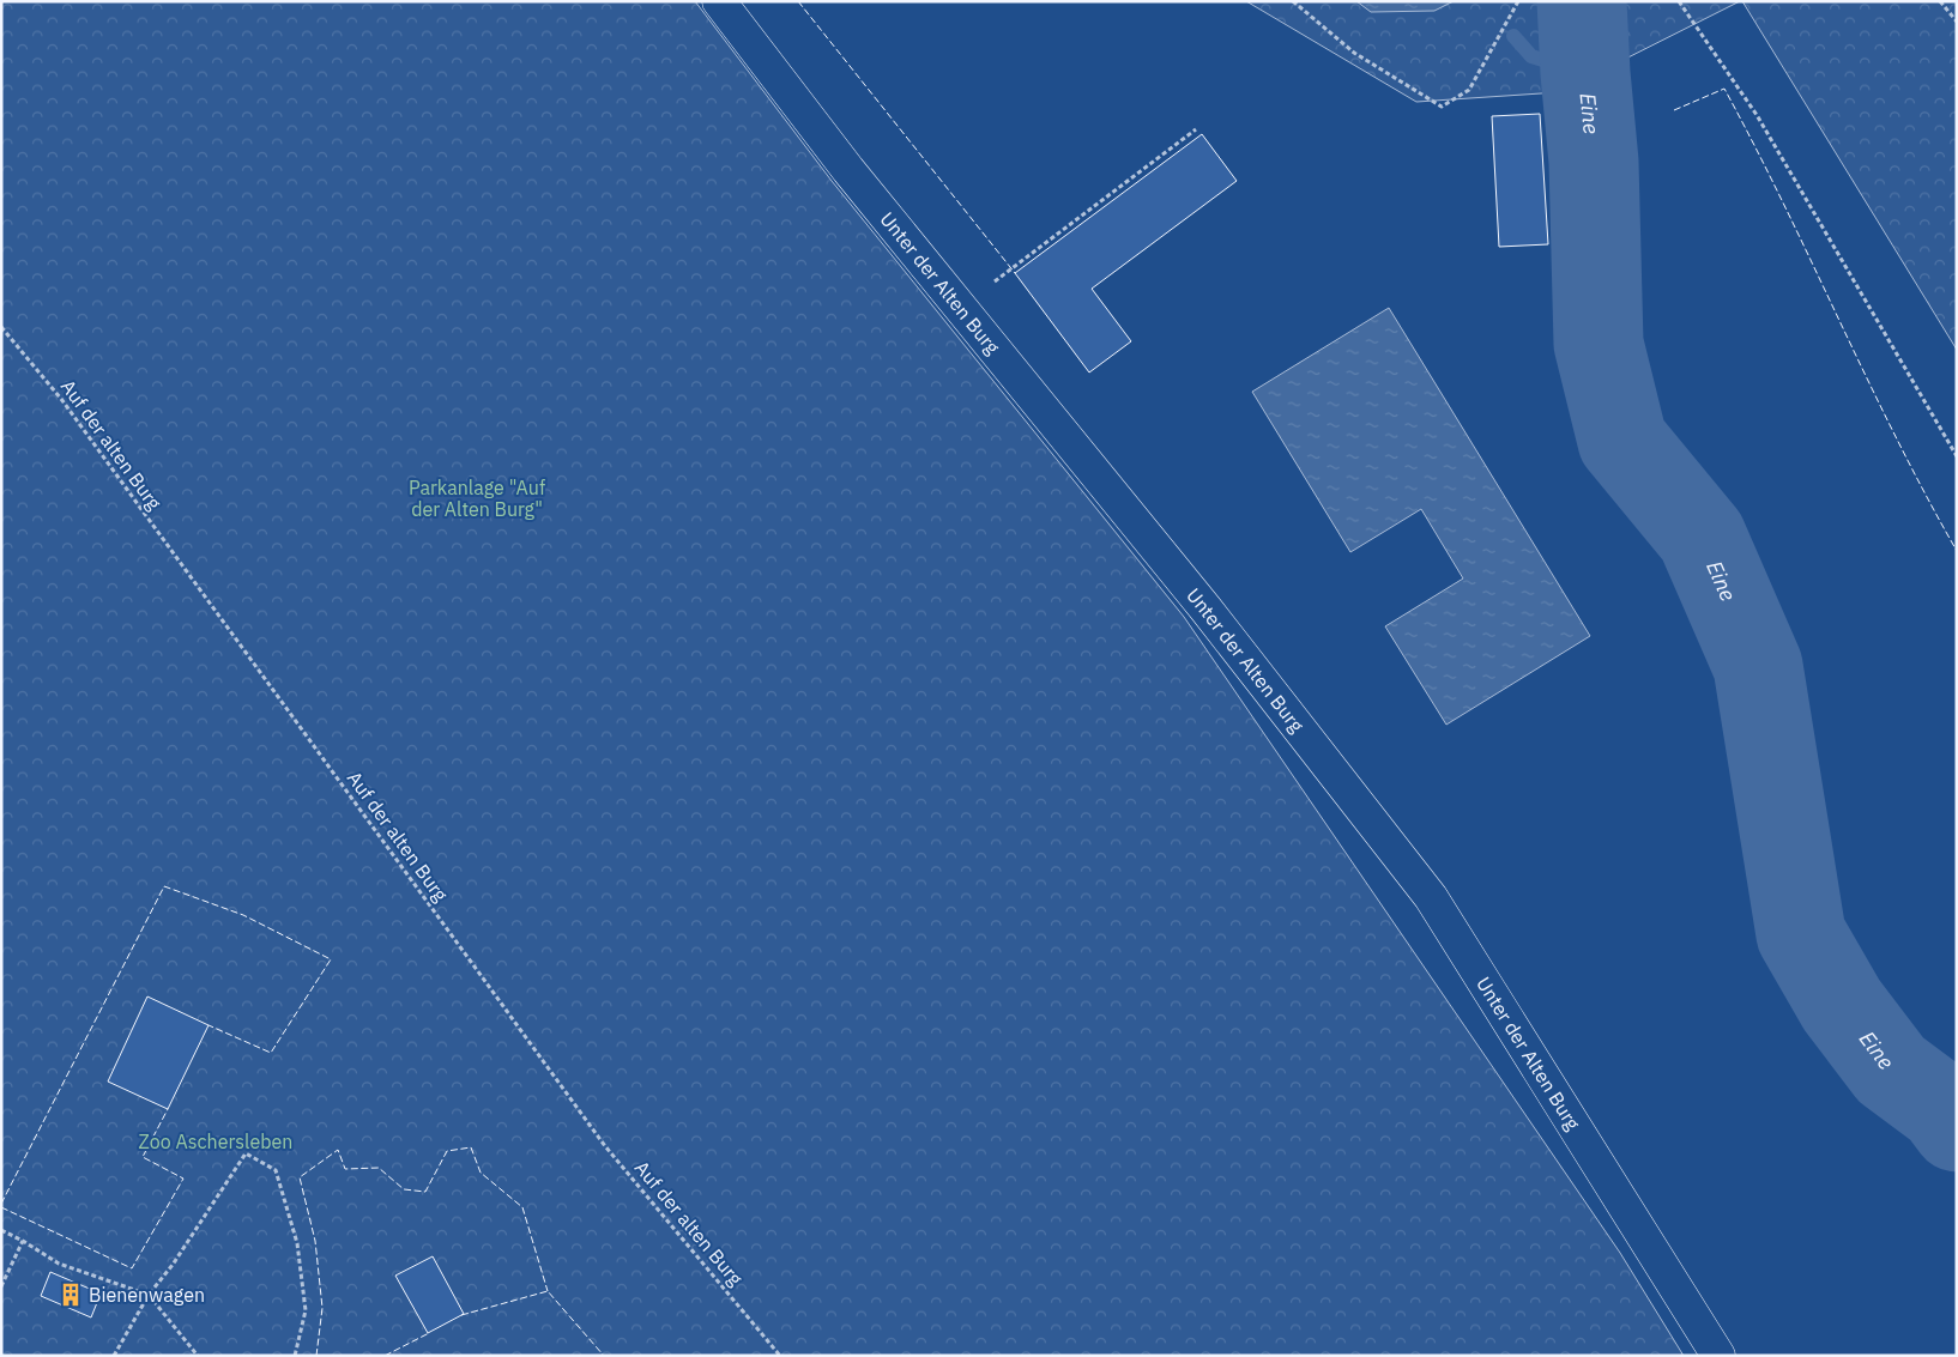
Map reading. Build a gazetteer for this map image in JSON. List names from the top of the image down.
{
  "streets": {
    "street": ["Unter der Alten Burg"],
    "path": ["Auf der alten Burg"]
  },
  "water": ["Eine"],
  "parks": ["Parkanlage \"Auf der Alten Burg\"", "Zoo Aschersleben"],
  "places": {
    "building": ["Bienenwagen"]
  }
}
